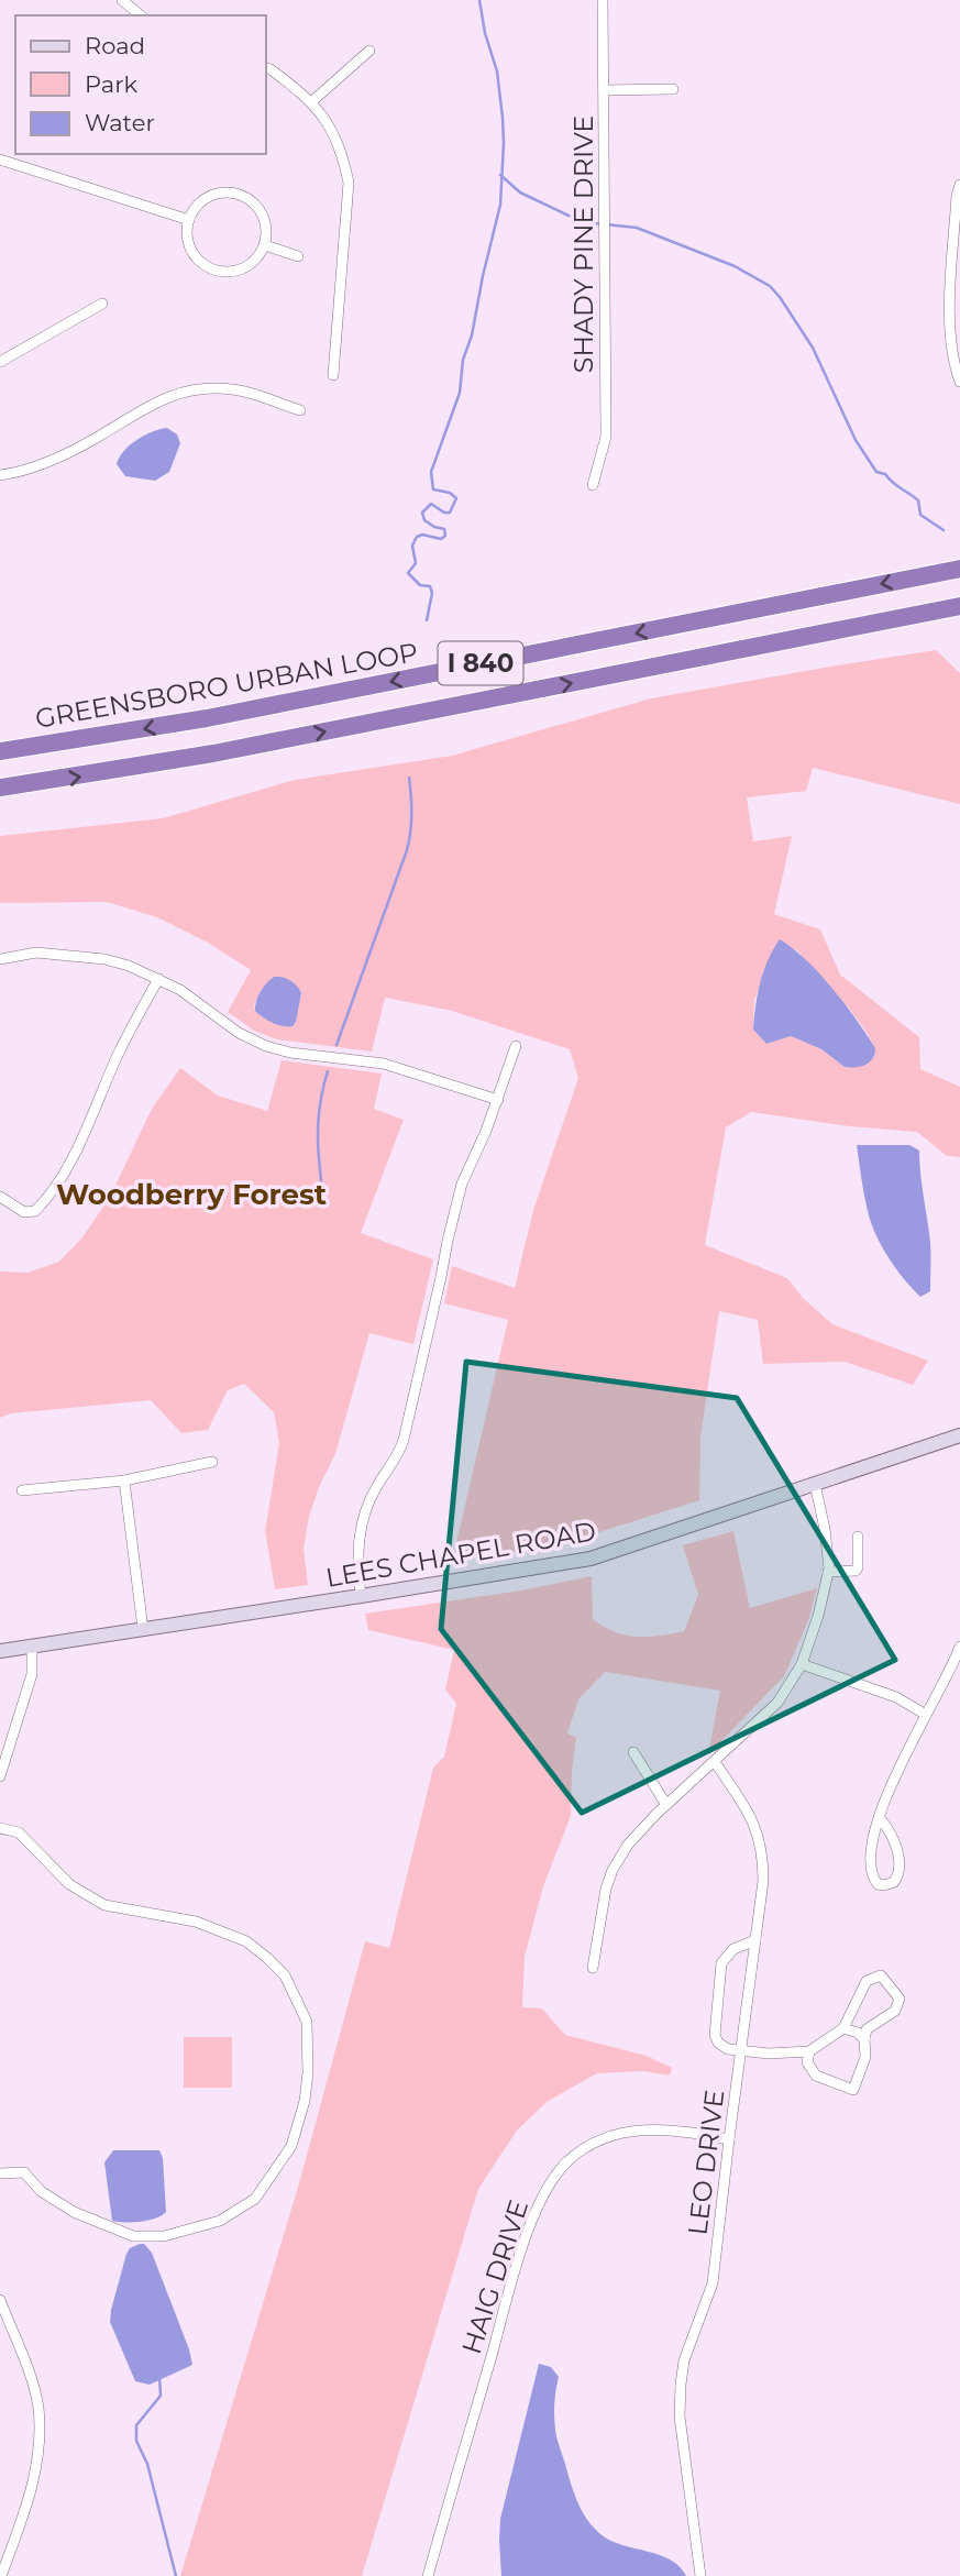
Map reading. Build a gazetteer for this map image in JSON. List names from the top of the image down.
{
  "streets": {
    "highway": ["I 840", "GREENSBORO URBAN LOOP"],
    "main road": ["LEES CHAPEL ROAD"],
    "street": ["SHADY PINE DRIVE", "LEO DRIVE", "HAIG DRIVE"]
  },
  "crossings": [
    ["LEO DRIVE", "HAIG DRIVE"]
  ],
  "districts": ["Woodberry Forest"],
  "legend": ["Road", "Park", "Water"]
}
